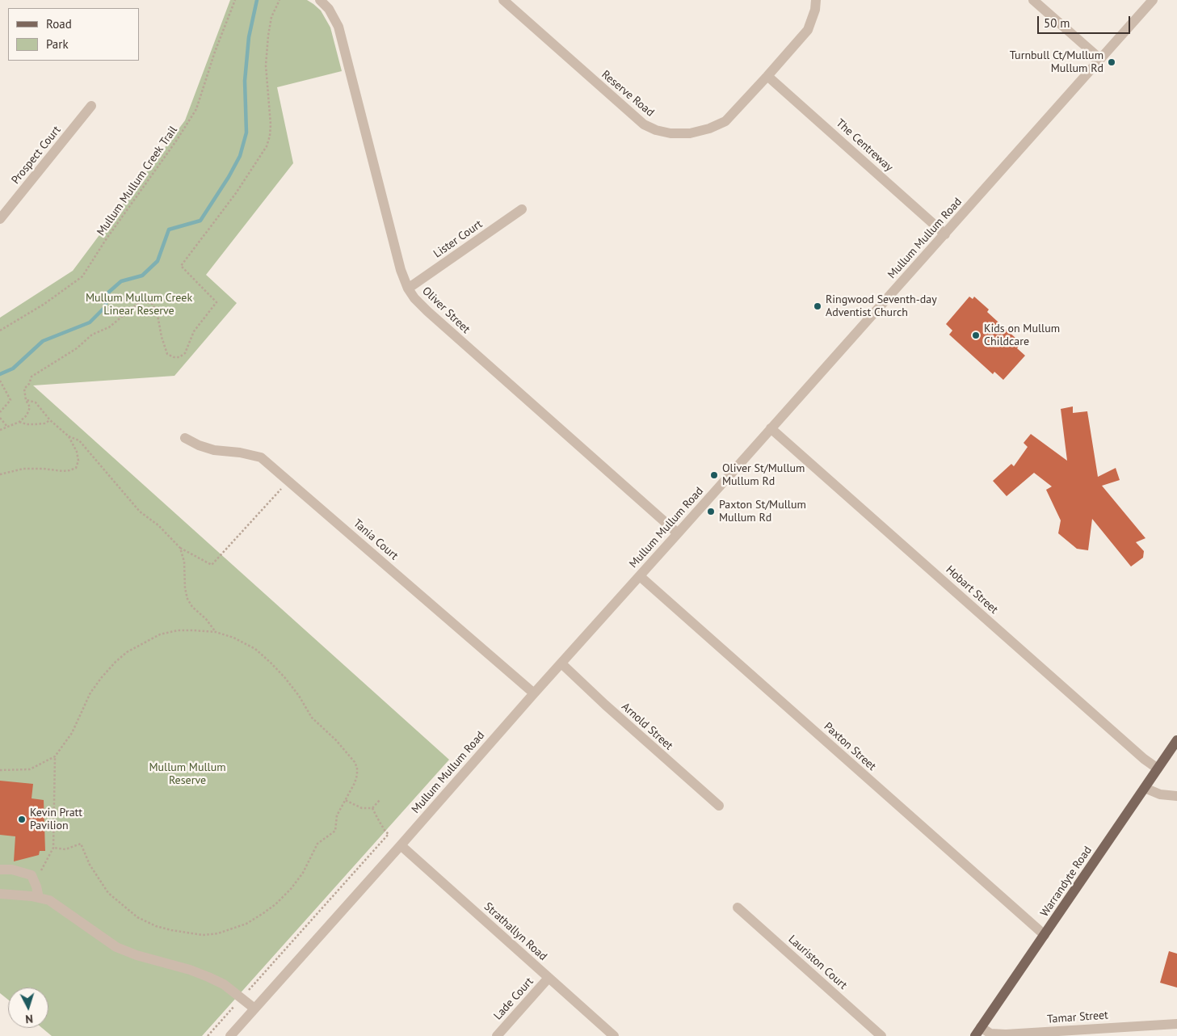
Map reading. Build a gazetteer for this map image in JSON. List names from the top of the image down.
{
  "streets": {
    "main road": ["Warrandyte Road"],
    "street": [
      "Reserve Road",
      "The Centreway",
      "Prospect Court",
      "Mullum Mullum Road",
      "Lister Court",
      "Oliver Street",
      "Tania Court",
      "Hobart Street",
      "Arnold Street",
      "Paxton Street",
      "Strathallyn Road",
      "Lauriston Court",
      "Lade Court",
      "Tamar Street"
    ],
    "path": ["Mullum Mullum Creek Trail"]
  },
  "crossings": [
    ["Reserve Road", "The Centreway"],
    ["The Centreway", "Mullum Mullum Road"],
    ["Mullum Mullum Road", "Oliver Street"],
    ["Mullum Mullum Road", "Tania Court"],
    ["Mullum Mullum Road", "Hobart Street"],
    ["Mullum Mullum Road", "Arnold Street"],
    ["Mullum Mullum Road", "Paxton Street"],
    ["Mullum Mullum Road", "Strathallyn Road"],
    ["Lister Court", "Oliver Street"],
    ["Hobart Street", "Warrandyte Road"],
    ["Paxton Street", "Warrandyte Road"],
    ["Warrandyte Road", "Tamar Street"],
    ["Strathallyn Road", "Lade Court"]
  ],
  "parks": ["Mullum Mullum Creek Linear Reserve", "Mullum Mullum Reserve"],
  "places": [
    "Turnbull Ct/Mullum Mullum Rd",
    "Ringwood Seventh-day Adventist Church",
    "Kids on Mullum Childcare",
    "Oliver St/Mullum Mullum Rd",
    "Paxton St/Mullum Mullum Rd",
    "Kevin Pratt Pavilion"
  ],
  "legend": ["Road", "Park"],
  "scale_bar": "50 m",
  "north": "bottom"
}
